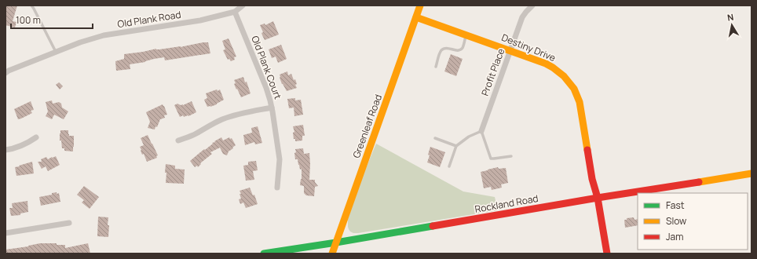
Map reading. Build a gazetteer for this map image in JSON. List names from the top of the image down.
{
  "streets": {
    "street": [
      "Old Plank Road",
      "Destiny Drive",
      "Old Plank Court",
      "Profit Place",
      "Greenleaf Road",
      "Rockland Road"
    ]
  },
  "crossings": [
    ["Old Plank Road", "Old Plank Court"],
    ["Destiny Drive", "Profit Place"],
    ["Destiny Drive", "Greenleaf Road"],
    ["Destiny Drive", "Rockland Road"],
    ["Greenleaf Road", "Rockland Road"]
  ],
  "legend": ["Fast", "Slow", "Jam"],
  "scale_bar": "100 m",
  "north": "top"
}
